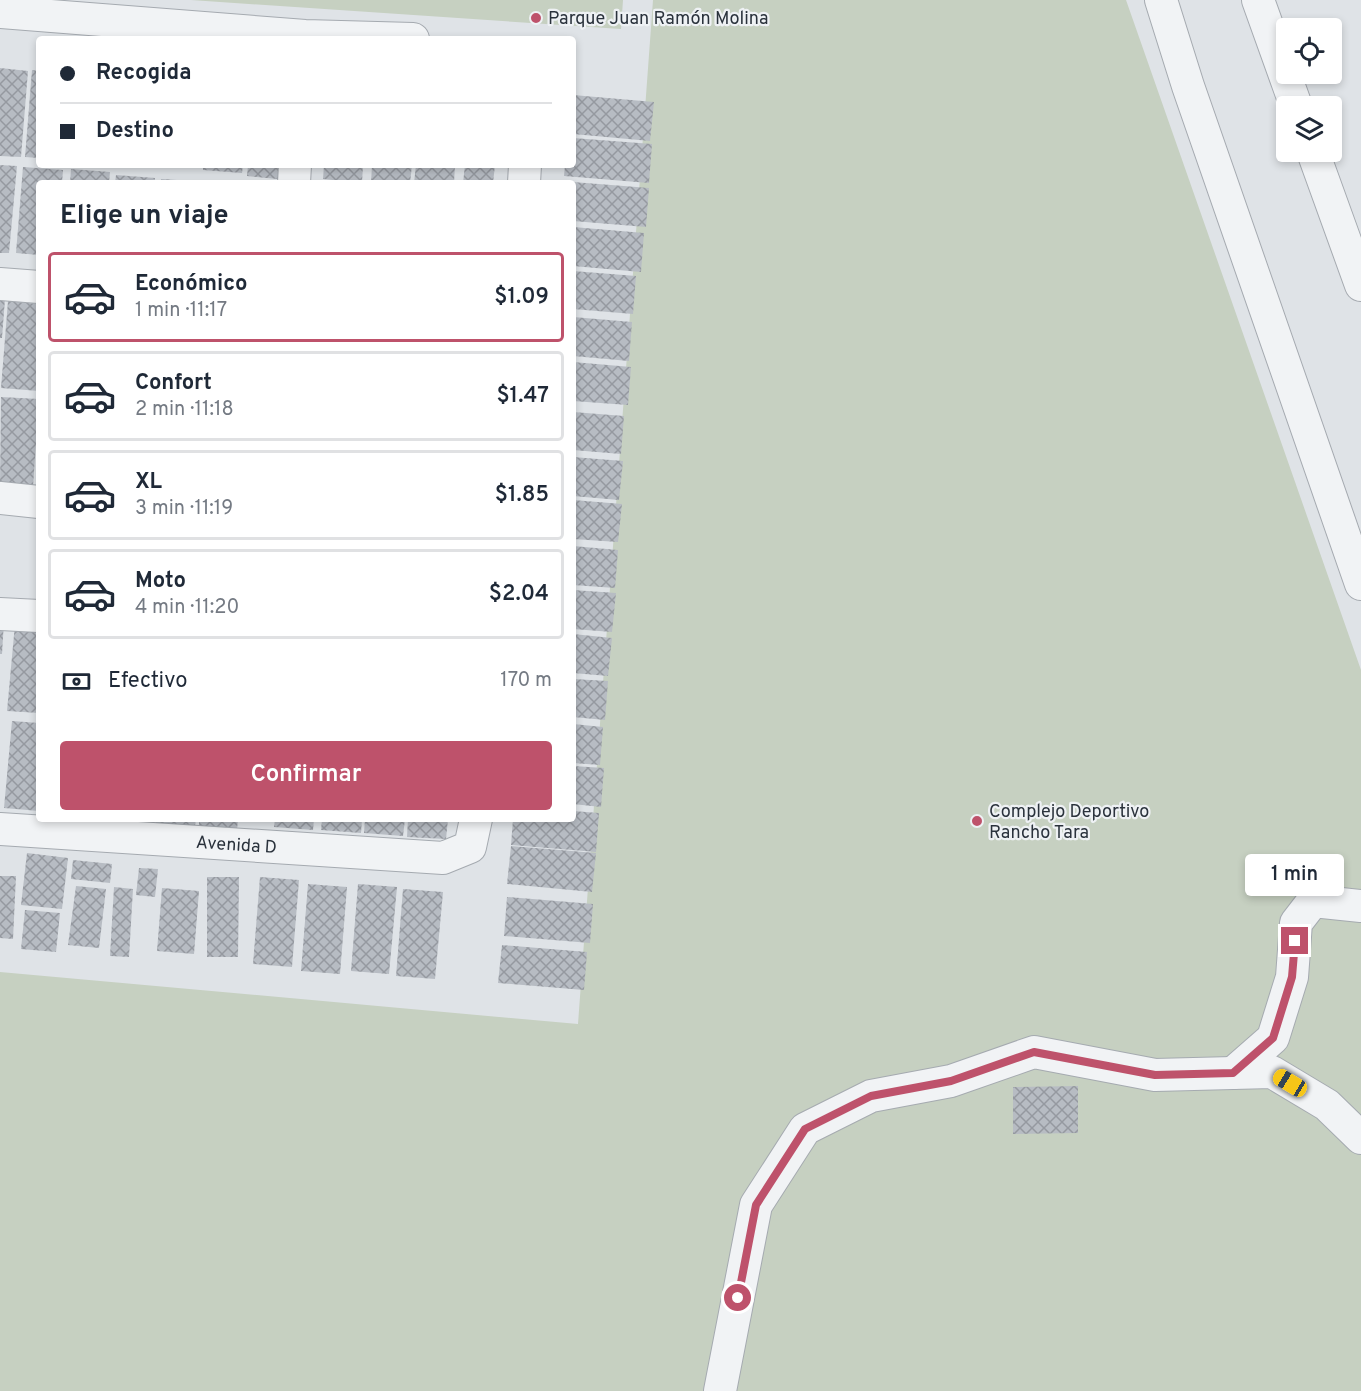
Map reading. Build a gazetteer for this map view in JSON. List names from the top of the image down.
{
  "streets": {
    "street": ["Avenida D"]
  },
  "places": ["Parque Juan Ramón Molina", "Complejo Deportivo Rancho Tara"],
  "page": {
    "banner": ["Recogida", "Destino"],
    "heading": "Elige un viaje",
    "list": [
      {
        "name": "Económico",
        "note": "1 min · 11:17",
        "value": "$1.09"
      },
      {
        "name": "Confort",
        "note": "2 min · 11:18",
        "value": "$1.47"
      },
      {
        "name": "XL",
        "note": "3 min · 11:19",
        "value": "$1.85"
      },
      {
        "name": "Moto",
        "note": "4 min · 11:20",
        "value": "$2.04"
      }
    ],
    "pay": ["Efectivo", "170 m"],
    "buttons": "Confirmar",
    "bubble": "1 min"
  }
}
